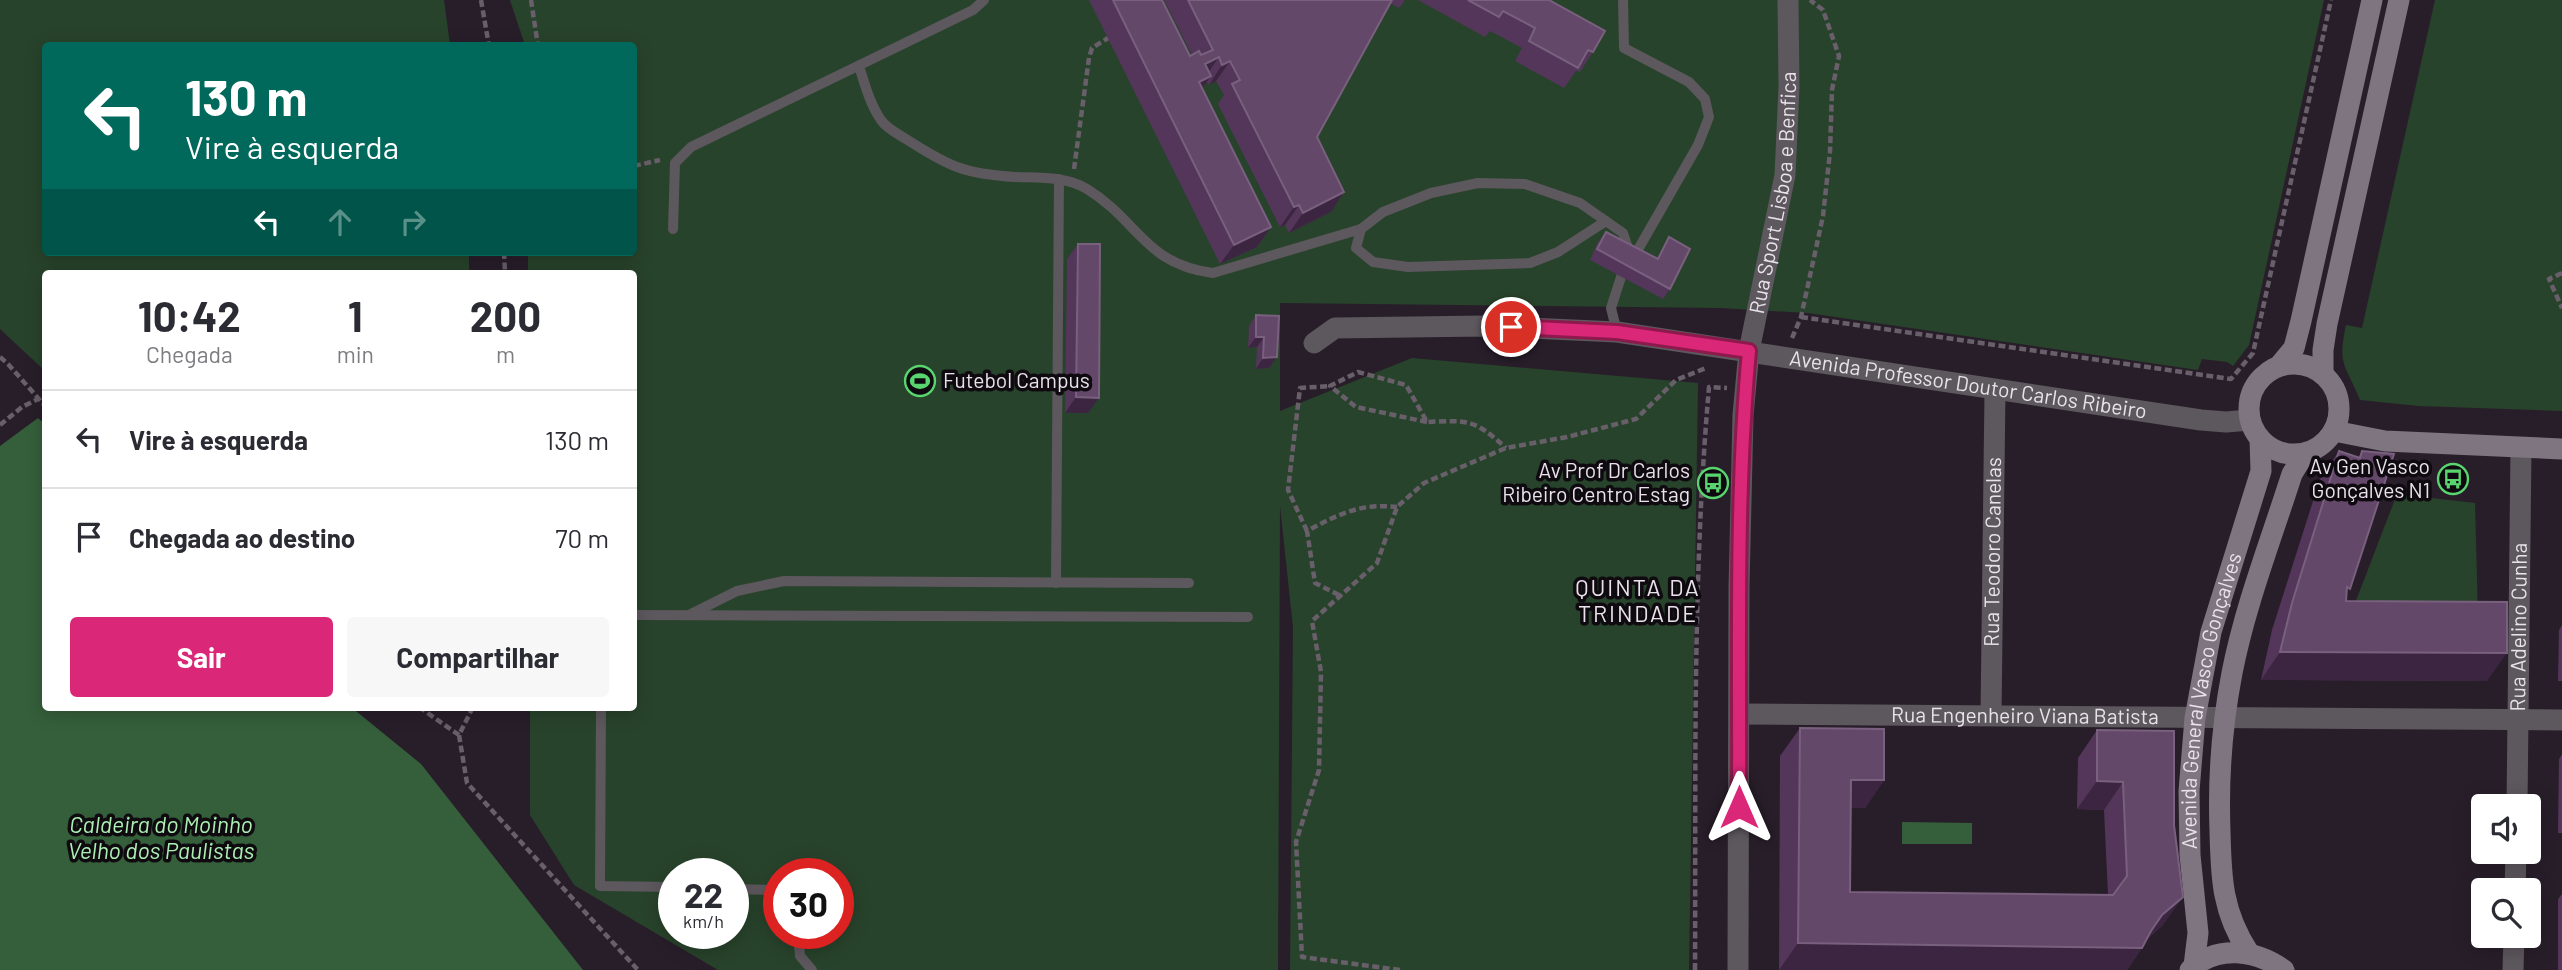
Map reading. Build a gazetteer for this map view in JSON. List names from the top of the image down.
{
  "streets": {
    "main road": ["Avenida General Vasco Gonçalves"],
    "street": [
      "Rua Sport Lisboa e Benfica",
      "Avenida Professor Doutor Carlos Ribeiro",
      "Rua Teodoro Canelas",
      "Rua Adelino Cunha",
      "Rua Engenheiro Viana Batista"
    ]
  },
  "crossings": [
    ["Rua Sport Lisboa e Benfica", "Avenida Professor Doutor Carlos Ribeiro"],
    ["Rua Sport Lisboa e Benfica", "Rua Engenheiro Viana Batista"],
    ["Avenida Professor Doutor Carlos Ribeiro", "Rua Teodoro Canelas"],
    ["Avenida Professor Doutor Carlos Ribeiro", "Avenida General Vasco Gonçalves"],
    ["Rua Teodoro Canelas", "Rua Engenheiro Viana Batista"],
    ["Rua Adelino Cunha", "Rua Engenheiro Viana Batista"],
    ["Avenida General Vasco Gonçalves", "Rua Engenheiro Viana Batista"]
  ],
  "districts": ["QUINTA DA TRINDADE"],
  "water": ["Caldeira do Moinho Velho dos Paulistas"],
  "places": {
    "sports": ["Futebol Campus"],
    "bus stop": ["Av Gen Vasco Gonçalves N1", "Av Prof Dr Carlos Ribeiro Centro Estag"]
  },
  "page": {
    "turn": ["130 m", "Vire à esquerda"],
    "eta": [
      "10:42",
      "Chegada",
      "1",
      "min",
      "200",
      "m"
    ],
    "list": [
      {
        "name": "Vire à esquerda",
        "value": "130 m"
      },
      {
        "name": "Chegada ao destino",
        "value": "70 m"
      }
    ],
    "buttons": ["Sair", "Compartilhar"],
    "speed": "22 km/h",
    "limit": "30"
  }
}
